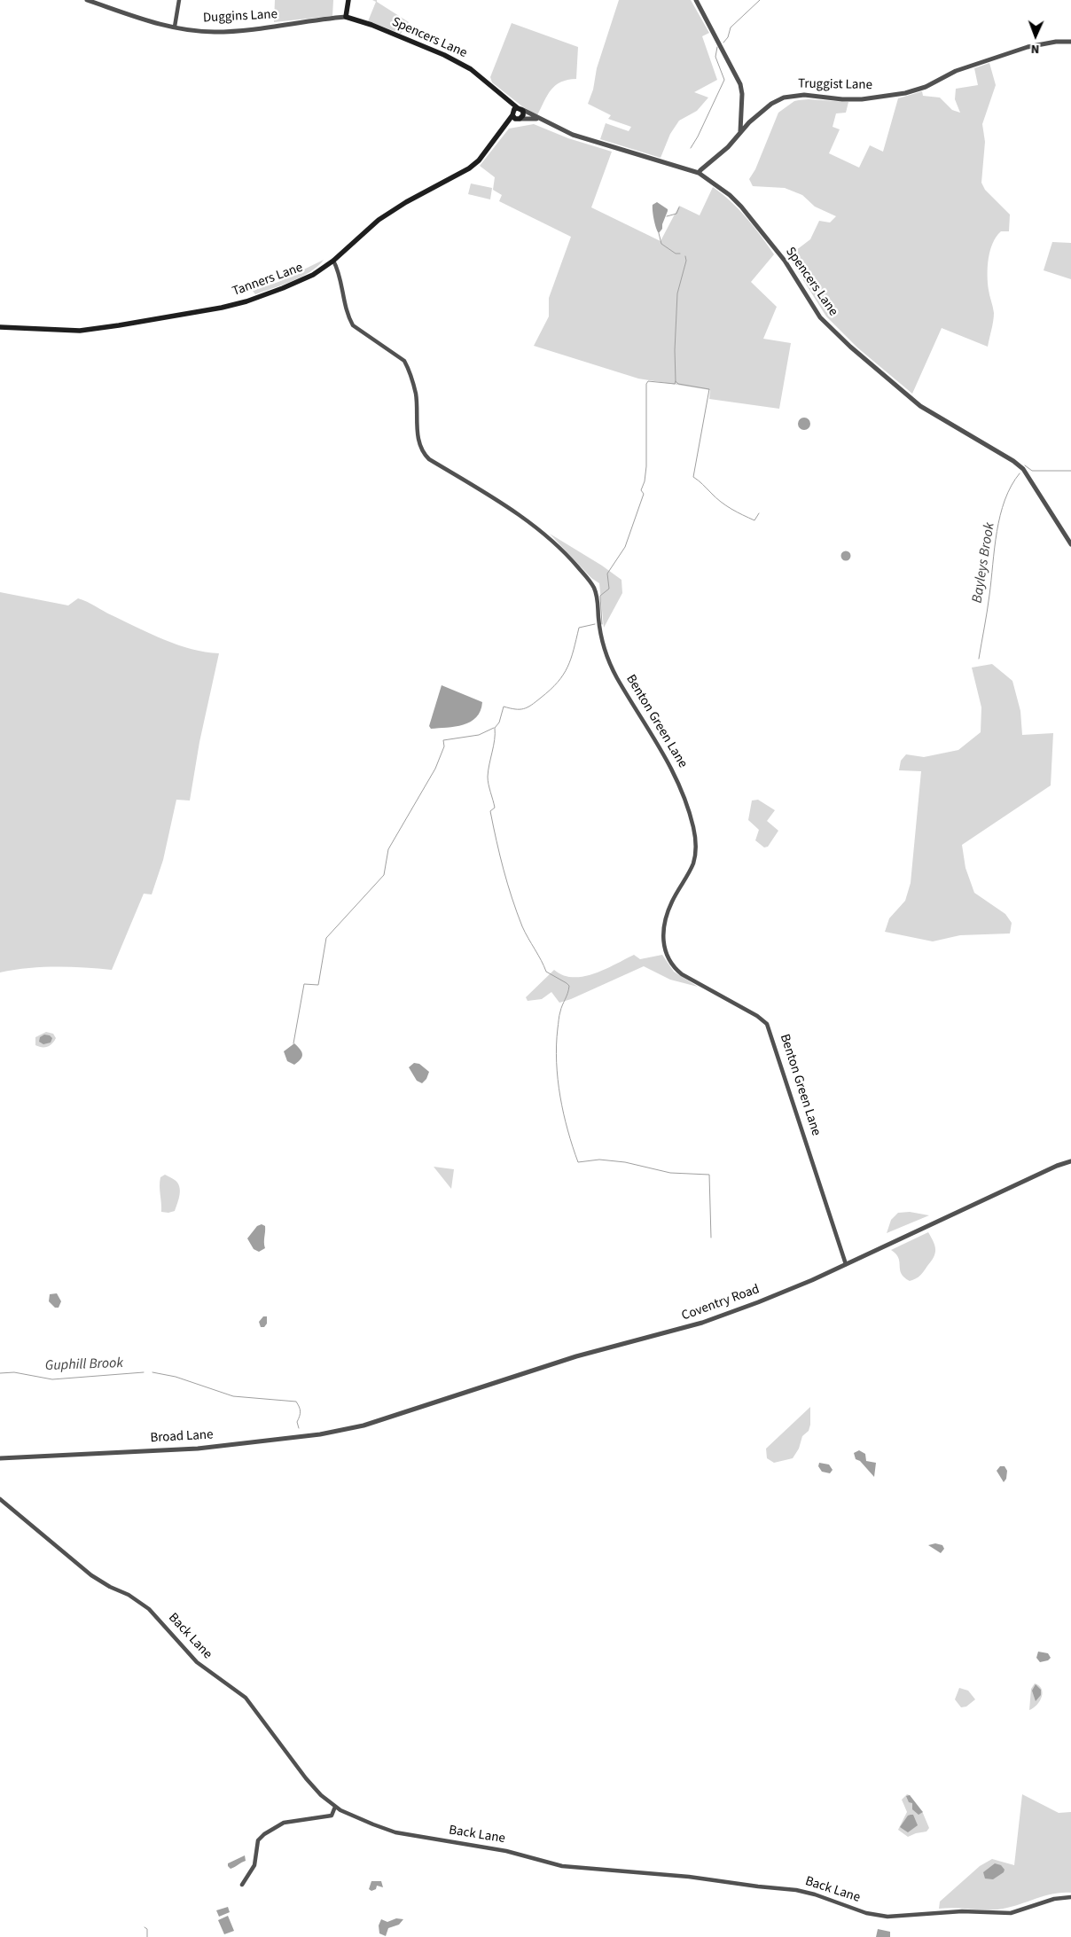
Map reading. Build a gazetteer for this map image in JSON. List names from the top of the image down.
{
  "streets": {
    "main road": ["Spencers Lane", "Tanners Lane"],
    "street": [
      "Duggins Lane",
      "Truggist Lane",
      "Benton Green Lane",
      "Coventry Road",
      "Broad Lane",
      "Back Lane"
    ]
  },
  "crossings": [
    ["Duggins Lane", "Spencers Lane"],
    ["Spencers Lane", "Truggist Lane"],
    ["Spencers Lane", "Tanners Lane"],
    ["Tanners Lane", "Benton Green Lane"],
    ["Benton Green Lane", "Coventry Road"],
    ["Coventry Road", "Broad Lane"]
  ],
  "water": ["Bayleys Brook", "Guphill Brook"],
  "north": "bottom"
}
